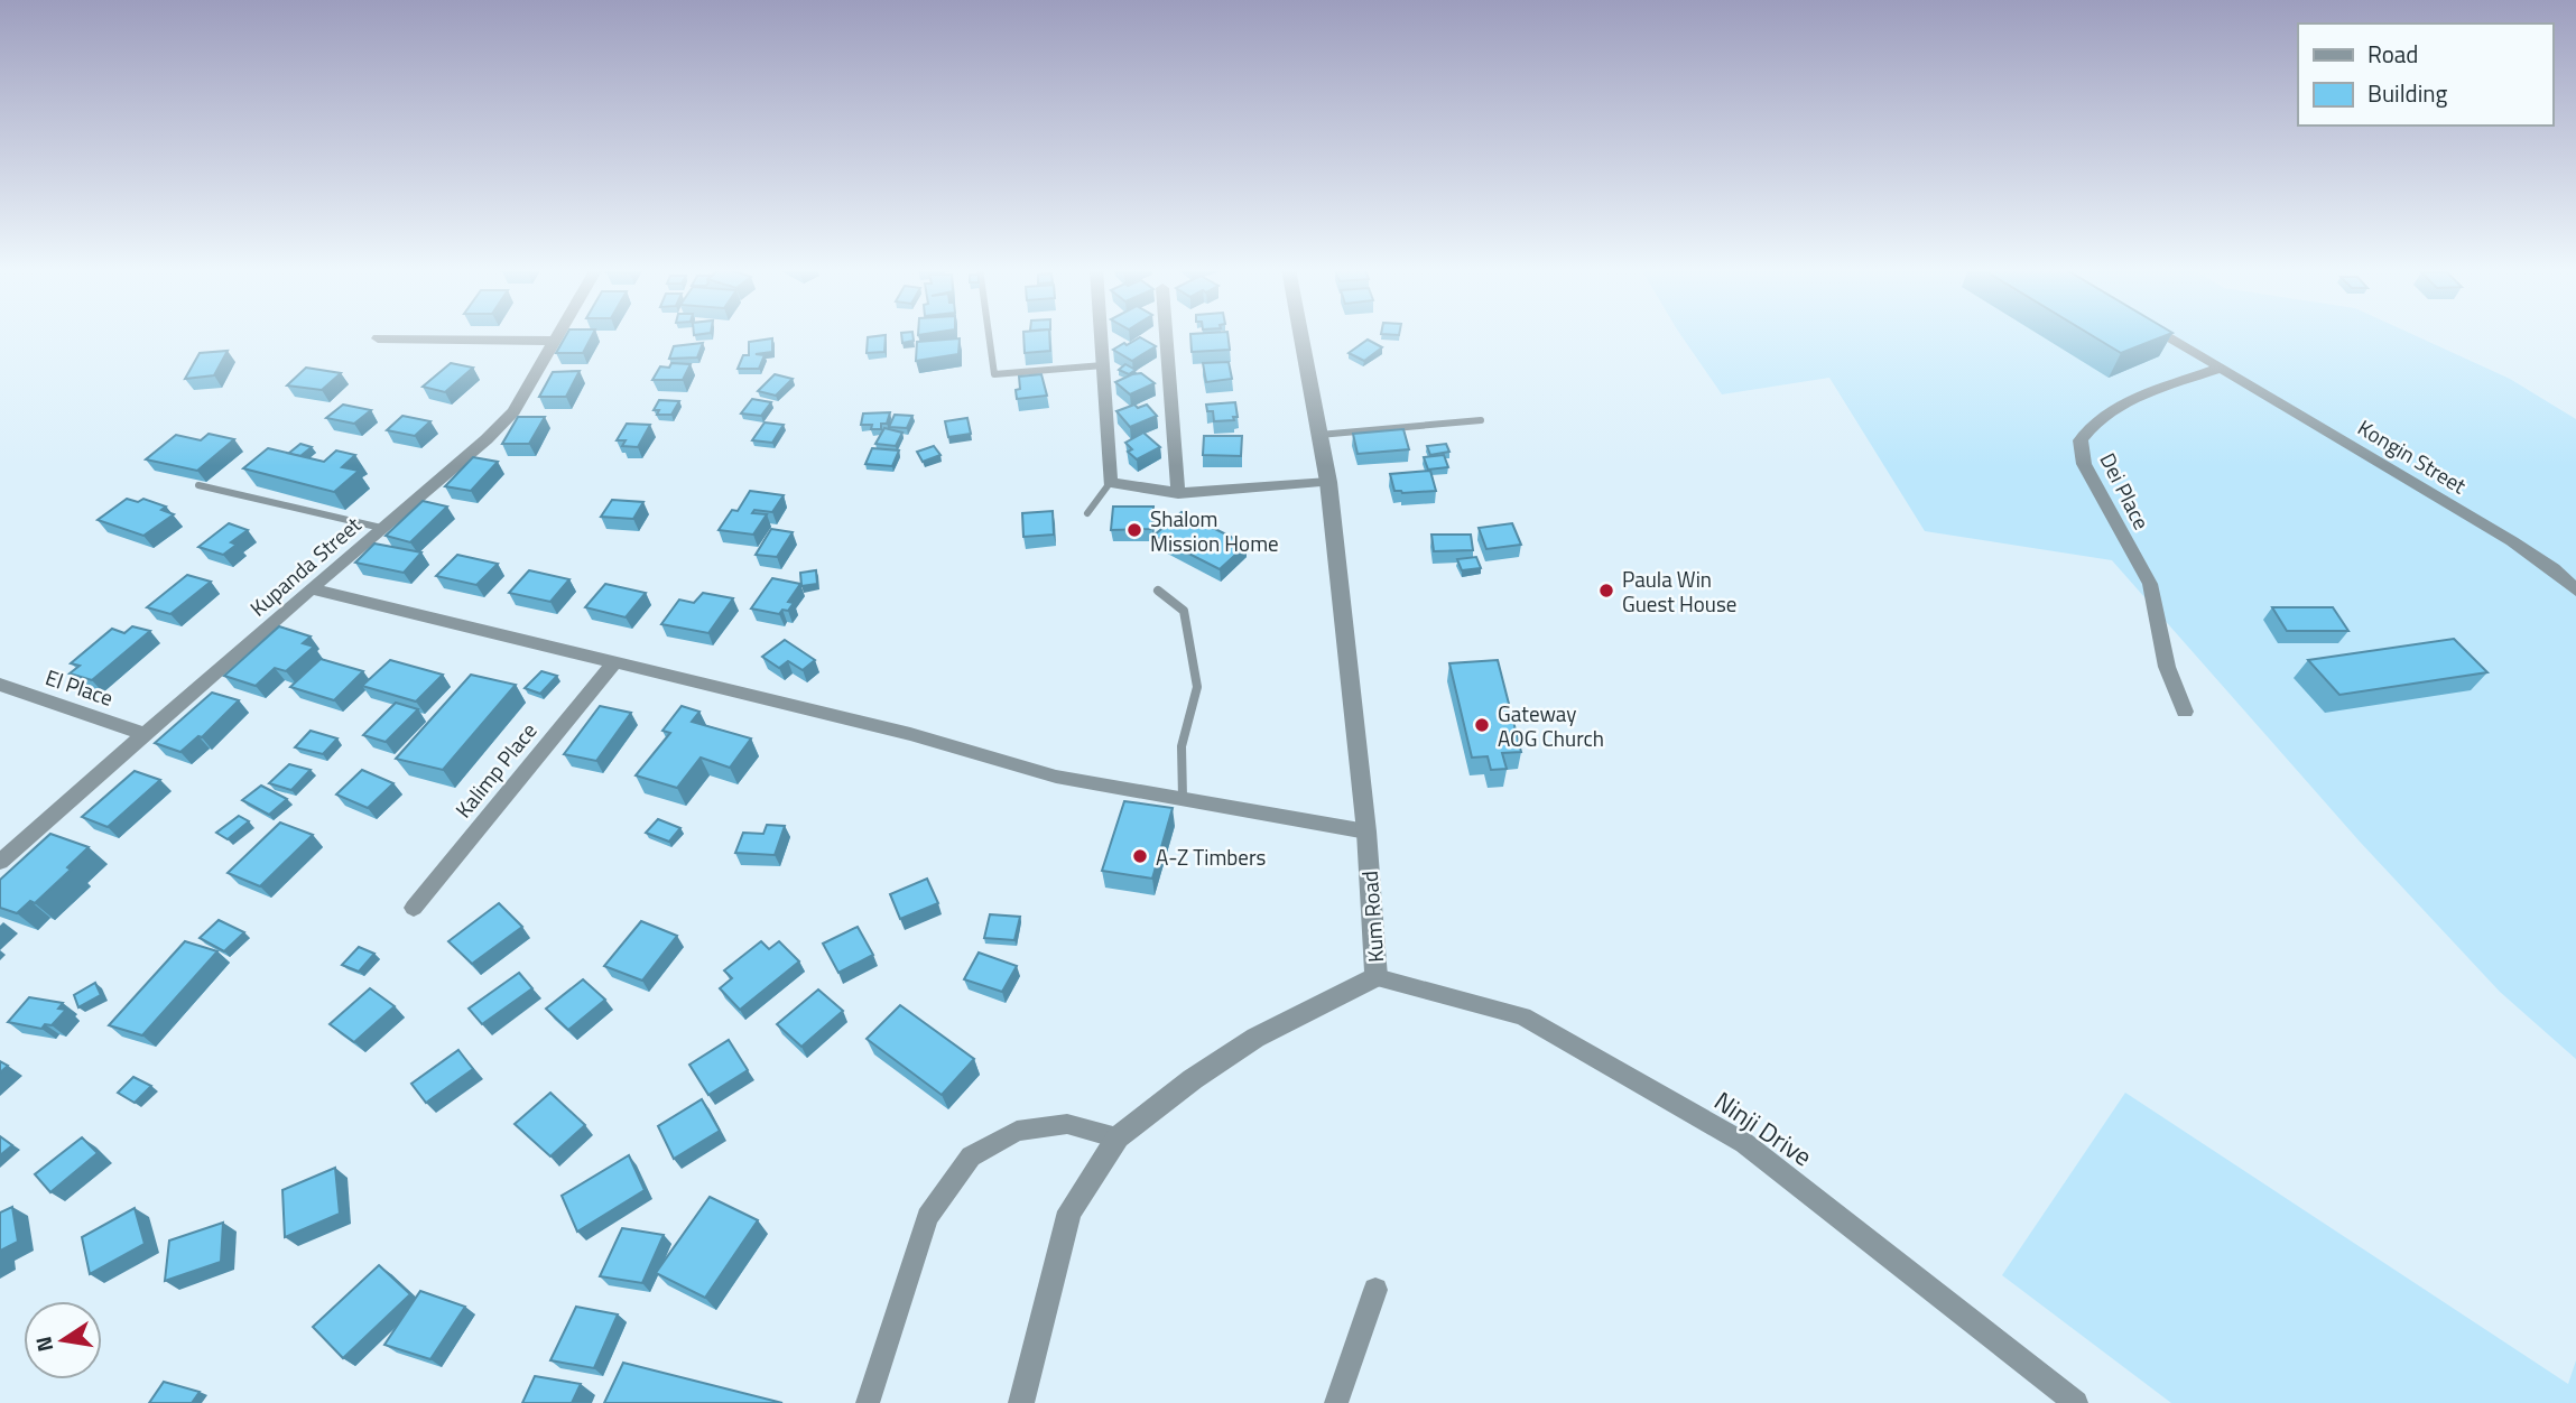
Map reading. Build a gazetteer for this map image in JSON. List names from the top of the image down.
{
  "streets": {
    "street": [
      "Kongin Street",
      "Dei Place",
      "Kupanda Street",
      "El Place",
      "Kalimp Place",
      "Kum Road",
      "Ninji Drive"
    ]
  },
  "crossings": [
    ["Kongin Street", "Dei Place"],
    ["Kupanda Street", "El Place"],
    ["Kum Road", "Ninji Drive"]
  ],
  "places": [
    "Shalom Mission Home",
    "Paula Win Guest House",
    "Gateway AOG Church",
    "A-Z Timbers"
  ],
  "legend": ["Road", "Building"],
  "north": "left"
}
